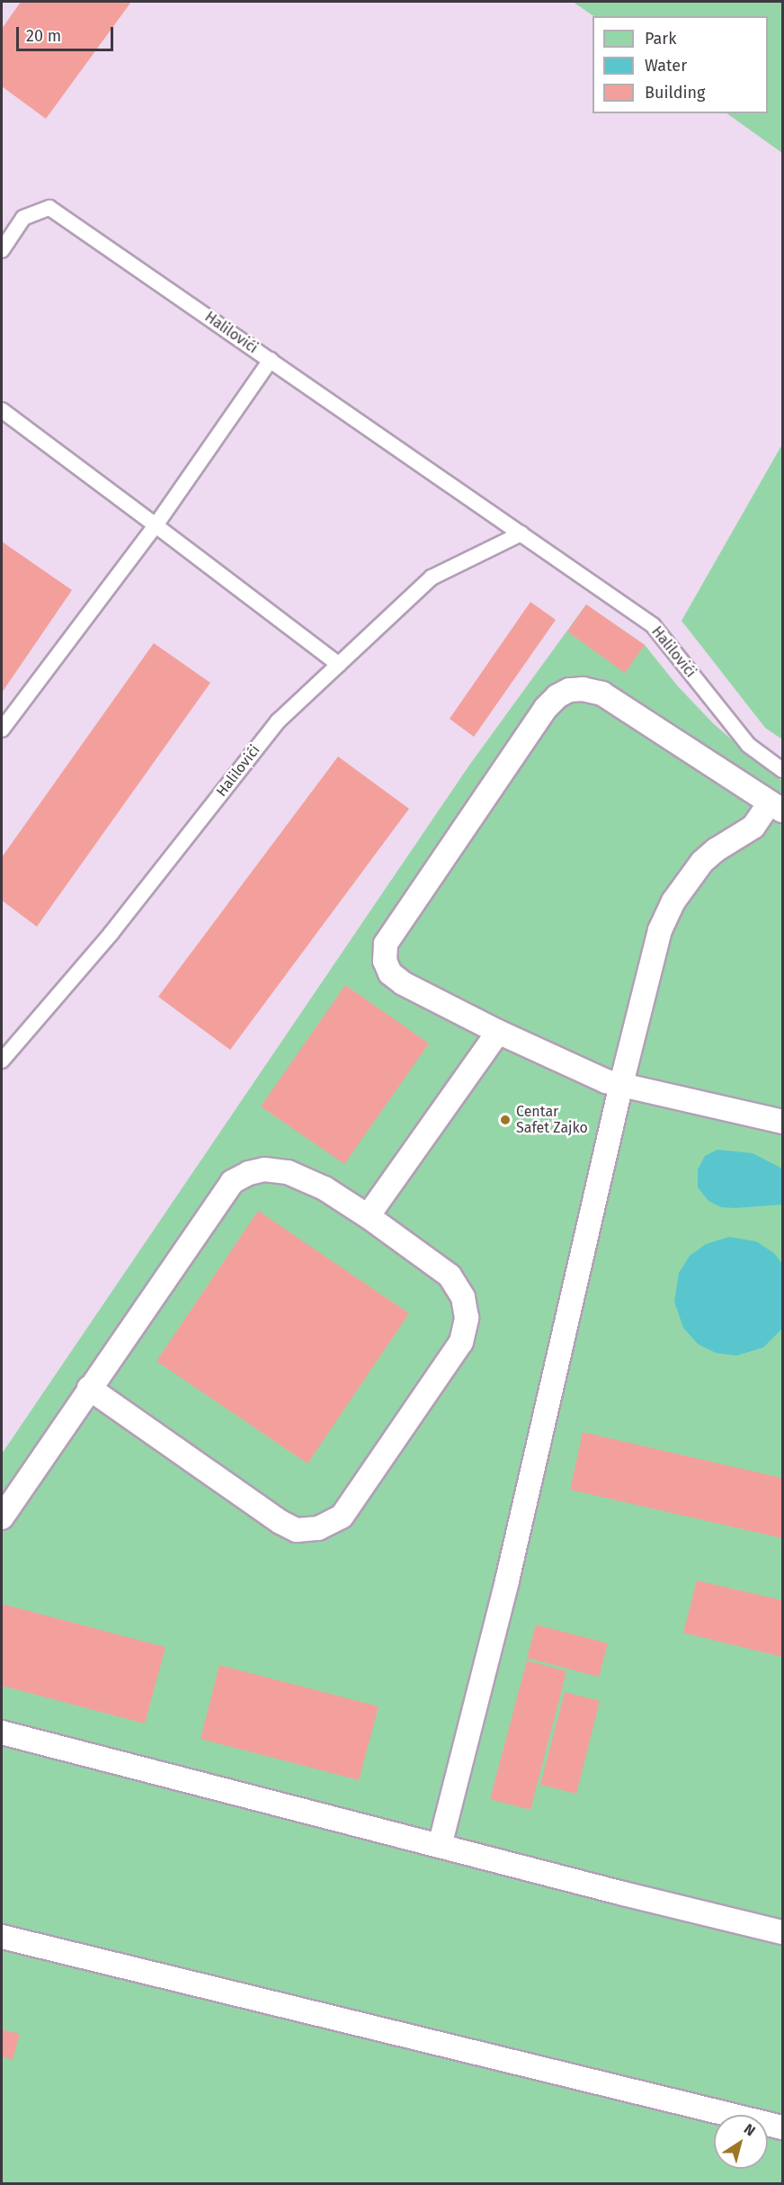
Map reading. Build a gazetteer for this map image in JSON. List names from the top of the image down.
{
  "streets": {
    "lane": ["Halilovići"]
  },
  "places": ["Centar Safet Zajko"],
  "legend": ["Park", "Water", "Building"],
  "scale_bar": "20 m",
  "north": "top right"
}
